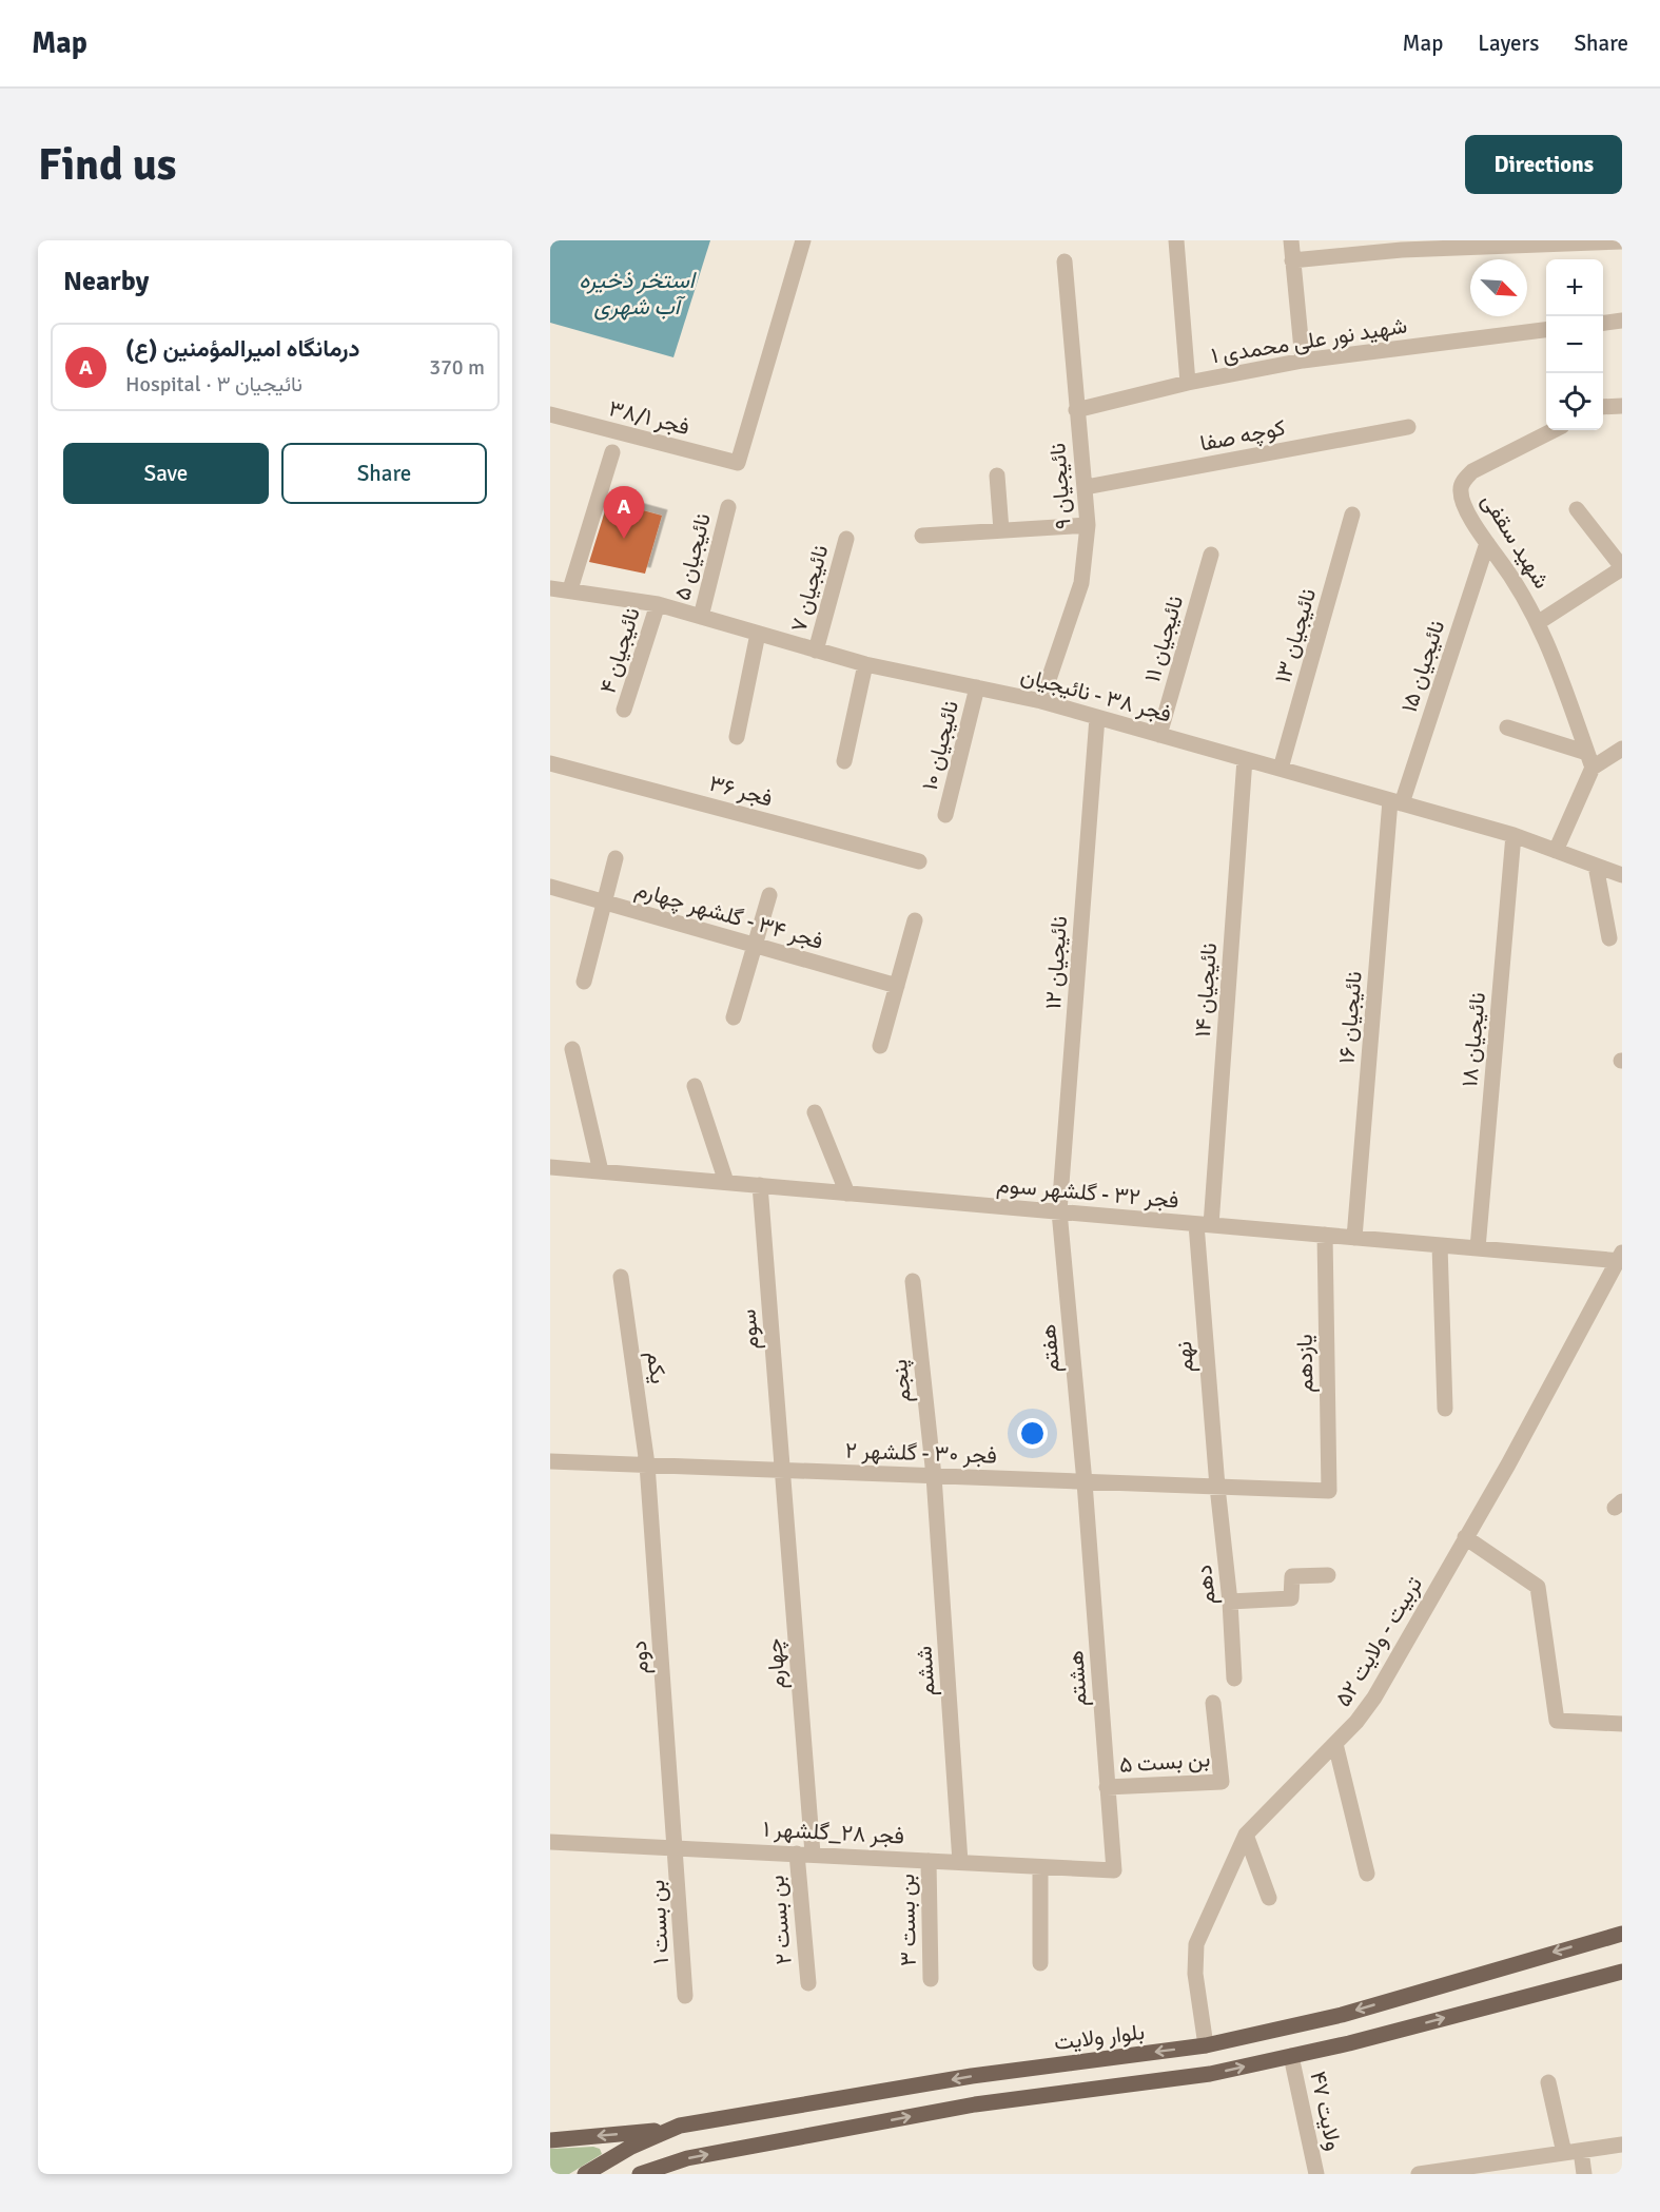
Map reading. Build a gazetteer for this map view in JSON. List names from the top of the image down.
{
  "streets": {
    "main road": ["بلوار ولایت"],
    "street": [
      "شهید نور علی محمدی ۱",
      "فجر ۳۸/۱",
      "کوچه صفا",
      "نائیجیان ۹",
      "شهید سقفی",
      "نائیجیان ۵",
      "نائیجیان ۷",
      "نائیجیان ۱۳",
      "نائیجیان ۱۱",
      "نائیجیان ۴",
      "نائیجیان ۱۵",
      "فجر ۳۸ - نائیجیان",
      "نائیجیان ۱۰",
      "فجر ۳۶",
      "فجر ۳۴ - گلشهر چهارم",
      "نائیجیان ۱۲",
      "نائیجیان ۱۴",
      "نائیجیان ۱۶",
      "نائیجیان ۱۸",
      "فجر ۳۲ - گلشهر سوم",
      "سوم",
      "هفتم",
      "نهم",
      "یازدهم",
      "یکم",
      "پنجم",
      "فجر ۳۰ - گلشهر ۲",
      "دهم",
      "تربیت - ولایت ۵۲",
      "دوم",
      "چهارم",
      "ششم",
      "هشتم",
      "بن بست ۵",
      "فجر ۲۸_گلشهر ۱",
      "بن بست ۲",
      "بن بست ۳",
      "بن بست ۱",
      "ولایت ۴۷"
    ]
  },
  "crossings": [
    ["شهید نور علی محمدی ۱", "نائیجیان ۹"],
    ["کوچه صفا", "نائیجیان ۹"],
    ["نائیجیان ۹", "فجر ۳۸ - نائیجیان"],
    ["شهید سقفی", "نائیجیان ۱۵"],
    ["نائیجیان ۵", "فجر ۳۸ - نائیجیان"],
    ["نائیجیان ۷", "فجر ۳۸ - نائیجیان"],
    ["نائیجیان ۱۳", "فجر ۳۸ - نائیجیان"],
    ["نائیجیان ۱۱", "فجر ۳۸ - نائیجیان"],
    ["نائیجیان ۴", "فجر ۳۸ - نائیجیان"],
    ["نائیجیان ۱۵", "فجر ۳۸ - نائیجیان"],
    ["نائیجیان ۱۵", "نائیجیان ۱۶"],
    ["فجر ۳۸ - نائیجیان", "نائیجیان ۱۰"],
    ["فجر ۳۸ - نائیجیان", "نائیجیان ۱۲"],
    ["فجر ۳۸ - نائیجیان", "نائیجیان ۱۴"],
    ["فجر ۳۸ - نائیجیان", "نائیجیان ۱۶"],
    ["فجر ۳۸ - نائیجیان", "نائیجیان ۱۸"],
    ["نائیجیان ۱۲", "فجر ۳۲ - گلشهر سوم"],
    ["نائیجیان ۱۲", "هفتم"],
    ["نائیجیان ۱۴", "فجر ۳۲ - گلشهر سوم"],
    ["نائیجیان ۱۴", "نهم"],
    ["نائیجیان ۱۶", "فجر ۳۲ - گلشهر سوم"],
    ["نائیجیان ۱۸", "فجر ۳۲ - گلشهر سوم"],
    ["فجر ۳۲ - گلشهر سوم", "سوم"],
    ["فجر ۳۲ - گلشهر سوم", "هفتم"],
    ["فجر ۳۲ - گلشهر سوم", "نهم"],
    ["فجر ۳۲ - گلشهر سوم", "یازدهم"],
    ["فجر ۳۲ - گلشهر سوم", "تربیت - ولایت ۵۲"],
    ["سوم", "فجر ۳۰ - گلشهر ۲"],
    ["سوم", "چهارم"],
    ["هفتم", "فجر ۳۰ - گلشهر ۲"],
    ["هفتم", "هشتم"],
    ["نهم", "فجر ۳۰ - گلشهر ۲"],
    ["نهم", "دهم"],
    ["یازدهم", "فجر ۳۰ - گلشهر ۲"],
    ["یکم", "فجر ۳۰ - گلشهر ۲"],
    ["یکم", "دوم"],
    ["پنجم", "فجر ۳۰ - گلشهر ۲"],
    ["پنجم", "ششم"],
    ["فجر ۳۰ - گلشهر ۲", "دهم"],
    ["فجر ۳۰ - گلشهر ۲", "دوم"],
    ["فجر ۳۰ - گلشهر ۲", "چهارم"],
    ["فجر ۳۰ - گلشهر ۲", "ششم"],
    ["فجر ۳۰ - گلشهر ۲", "هشتم"],
    ["تربیت - ولایت ۵۲", "بلوار ولایت"],
    ["دوم", "فجر ۲۸_گلشهر ۱"],
    ["دوم", "بن بست ۱"],
    ["چهارم", "فجر ۲۸_گلشهر ۱"],
    ["چهارم", "بن بست ۲"],
    ["ششم", "فجر ۲۸_گلشهر ۱"],
    ["هشتم", "بن بست ۵"],
    ["هشتم", "فجر ۲۸_گلشهر ۱"],
    ["فجر ۲۸_گلشهر ۱", "بن بست ۲"],
    ["فجر ۲۸_گلشهر ۱", "بن بست ۳"],
    ["فجر ۲۸_گلشهر ۱", "بن بست ۱"]
  ],
  "water": ["استخر ذخیره آب شهری"],
  "north": "bottom right",
  "page": {
    "header": "Map",
    "nav": ["Map", "Layers", "Share"],
    "buttons": [
      "Directions",
      ["Save", "Share"]
    ],
    "title": "Find us",
    "heading": "Nearby",
    "map_buttons": ["+", "−"],
    "list": [
      {
        "mark": "A",
        "name": "درمانگاه امیرالمؤمنین (ع)",
        "note": "Hospital · نائیجیان ۳",
        "value": "370 m"
      }
    ],
    "pins": "A"
  }
}
